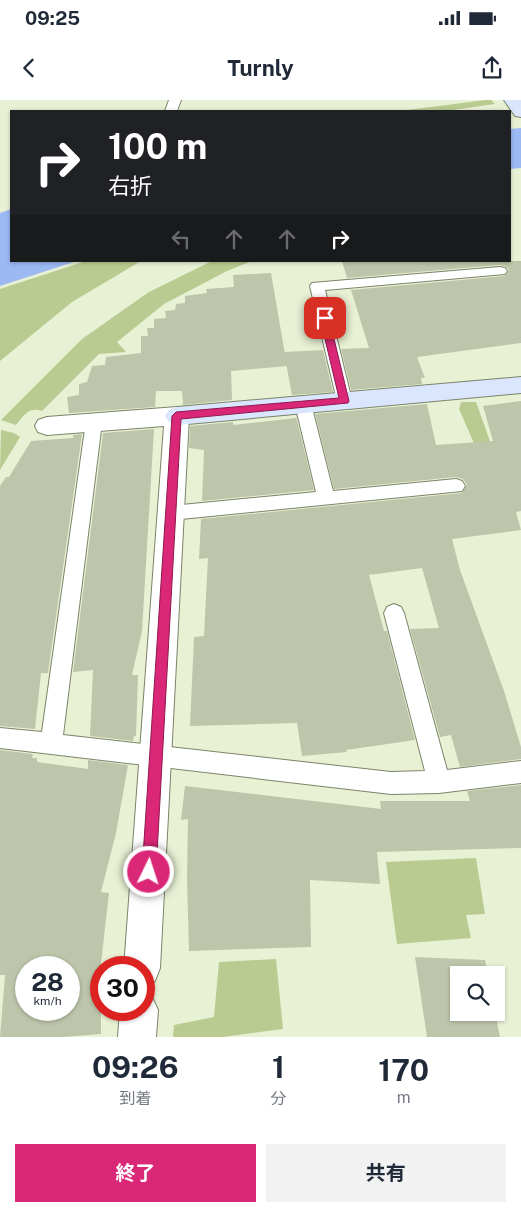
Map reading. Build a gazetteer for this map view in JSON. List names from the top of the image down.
{
  "page": {
    "status": "09:25",
    "header": "Turnly",
    "turn": ["100 m", "右折"],
    "speed": "28 km/h",
    "limit": "30",
    "eta": [
      "09:26",
      "到着",
      "1",
      "分",
      "170",
      "m"
    ],
    "buttons": ["終了", "共有"]
  }
}
